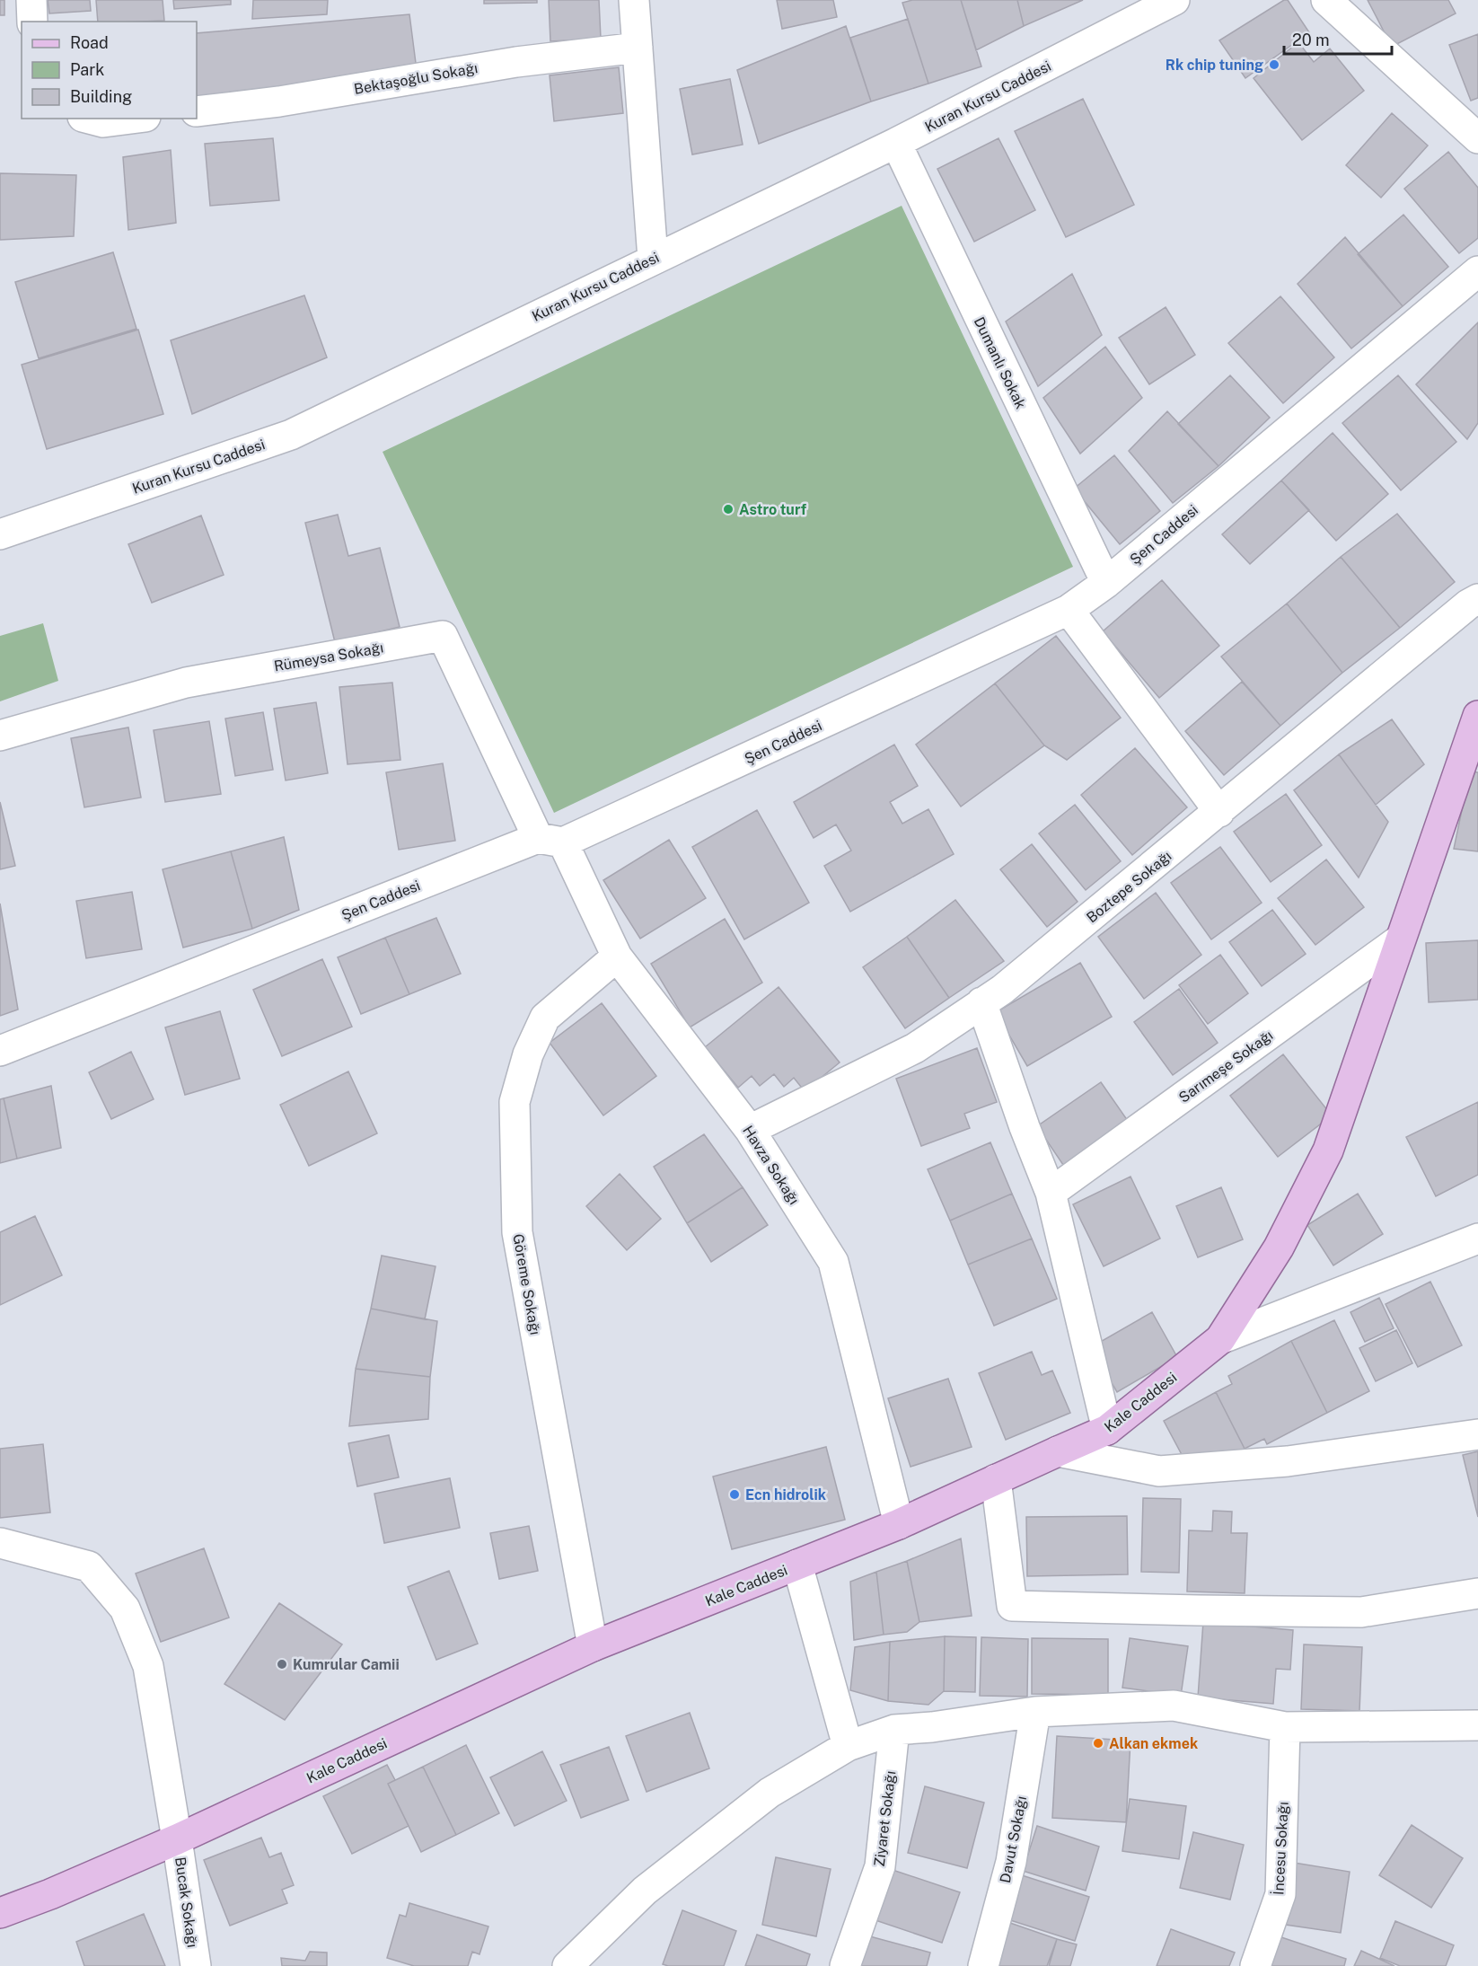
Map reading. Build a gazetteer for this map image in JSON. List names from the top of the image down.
{
  "streets": {
    "main road": ["Kale Caddesi"],
    "street": [
      "Bektaşoğlu Sokağı",
      "Kuran Kursu Caddesi",
      "Dumanlı Sokak",
      "Şen Caddesi",
      "Rümeysa Sokağı",
      "Boztepe Sokağı",
      "Sarımeşe Sokağı",
      "Havza Sokağı",
      "Göreme Sokağı",
      "Ziyaret Sokağı",
      "Davut Sokağı",
      "İncesu Sokağı",
      "Bucak Sokağı"
    ]
  },
  "crossings": [
    ["Kuran Kursu Caddesi", "Dumanlı Sokak"],
    ["Dumanlı Sokak", "Şen Caddesi"],
    ["Şen Caddesi", "Rümeysa Sokağı"],
    ["Şen Caddesi", "Havza Sokağı"],
    ["Rümeysa Sokağı", "Havza Sokağı"],
    ["Boztepe Sokağı", "Havza Sokağı"],
    ["Havza Sokağı", "Göreme Sokağı"],
    ["Havza Sokağı", "Kale Caddesi"],
    ["Göreme Sokağı", "Kale Caddesi"],
    ["Kale Caddesi", "Bucak Sokağı"]
  ],
  "places": [
    "Rk chip tuning",
    "Astro turf",
    "Ecn hidrolik",
    "Kumrular Camii",
    "Alkan ekmek"
  ],
  "legend": ["Road", "Park", "Building"],
  "scale_bar": "20 m"
}
